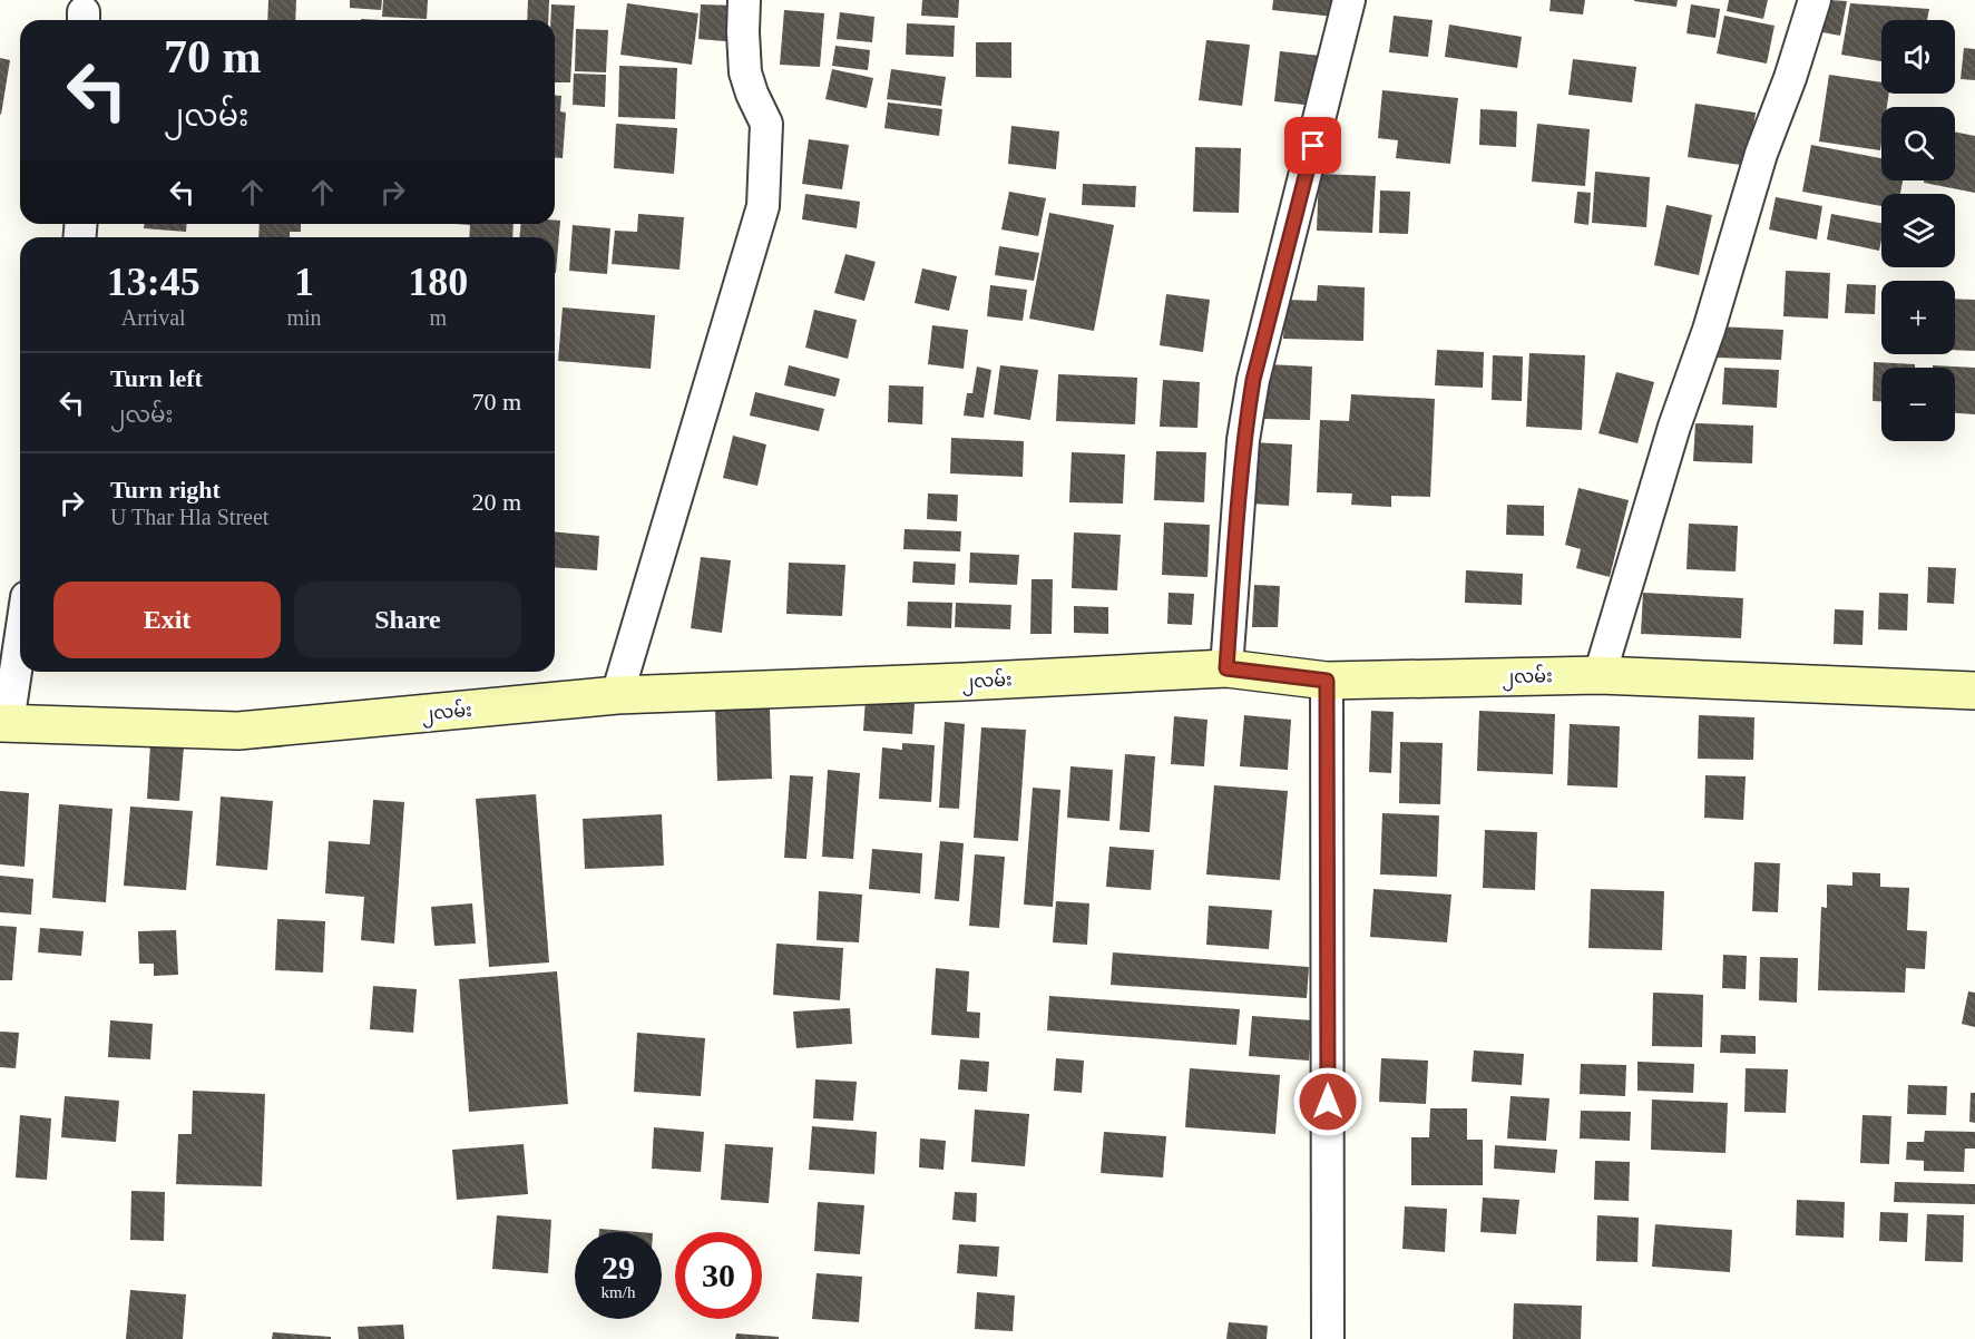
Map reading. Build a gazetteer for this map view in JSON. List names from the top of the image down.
{
  "streets": {
    "street": ["၂လမ်း"]
  },
  "page": {
    "map_buttons": ["+", "−"],
    "turn": ["70 m", "၂လမ်း"],
    "eta": [
      "13:45",
      "Arrival",
      "1",
      "min",
      "180",
      "m"
    ],
    "list": [
      {
        "name": "Turn left",
        "note": "၂လမ်း",
        "value": "70 m"
      },
      {
        "name": "Turn right",
        "note": "U Thar Hla Street",
        "value": "20 m"
      }
    ],
    "buttons": ["Exit", "Share"],
    "speed": "29 km/h",
    "limit": "30"
  }
}
